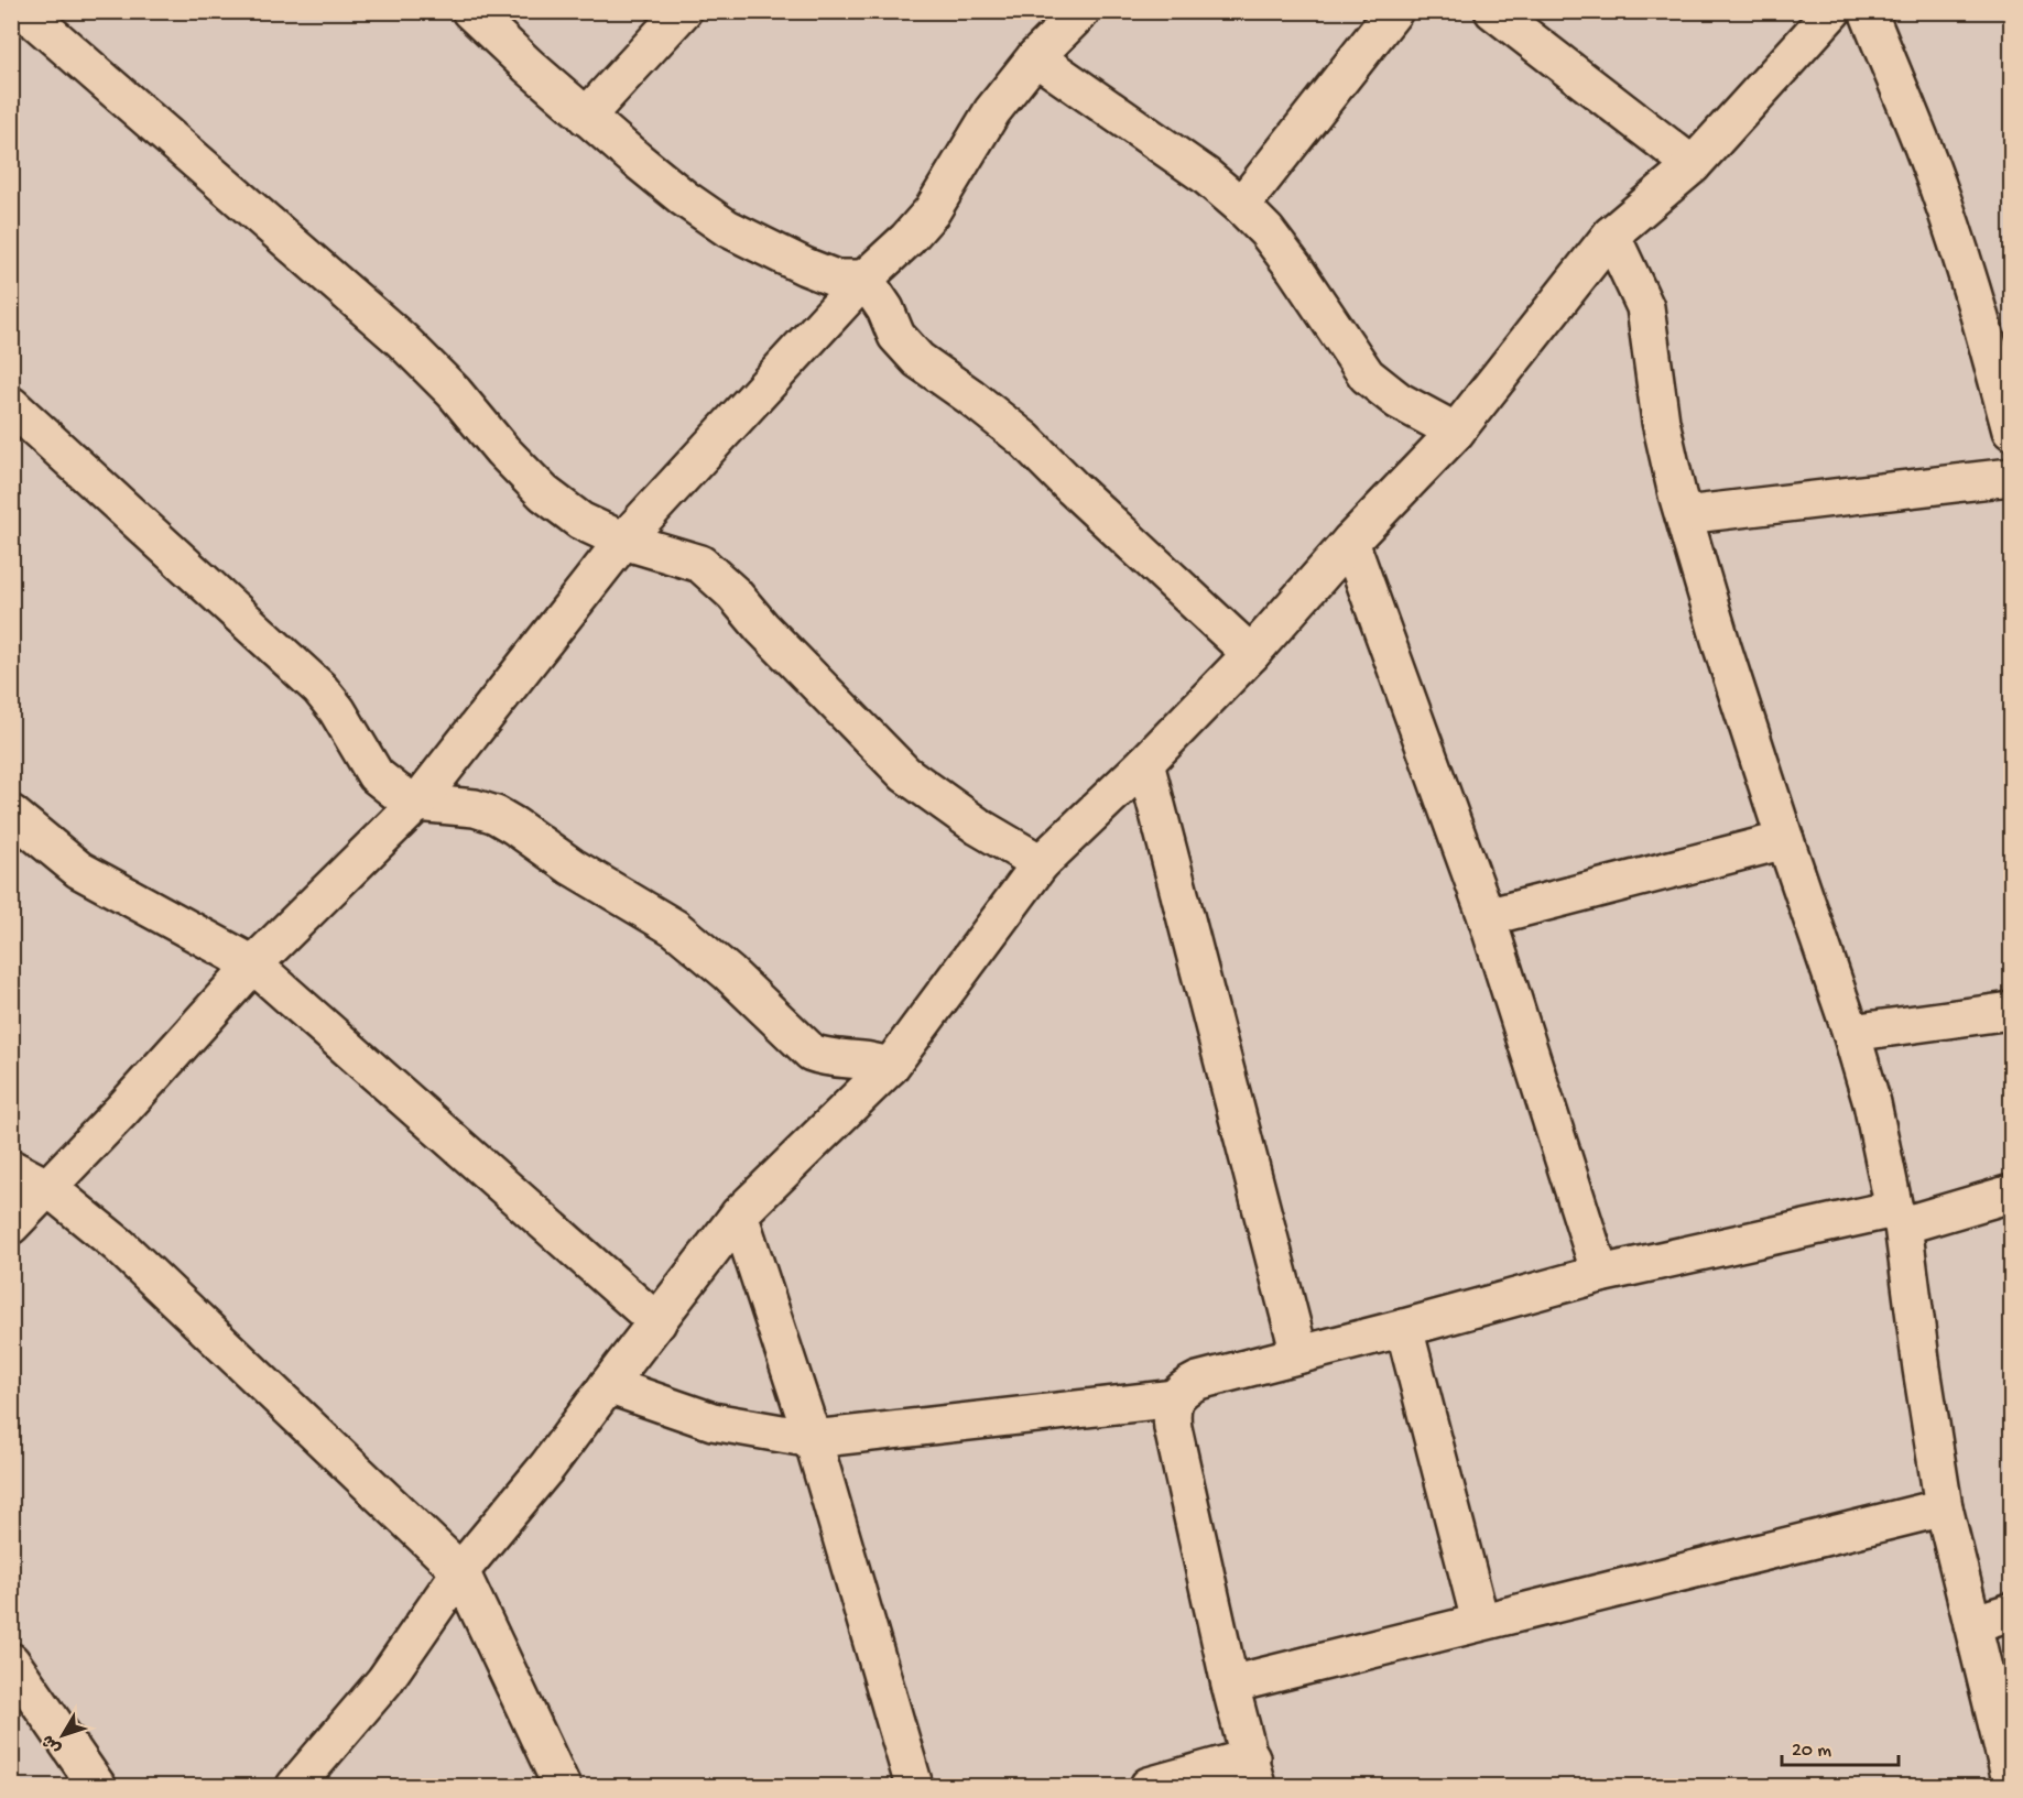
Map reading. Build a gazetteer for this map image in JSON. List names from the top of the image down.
{
  "scale_bar": "20 m",
  "north": "bottom left"
}
